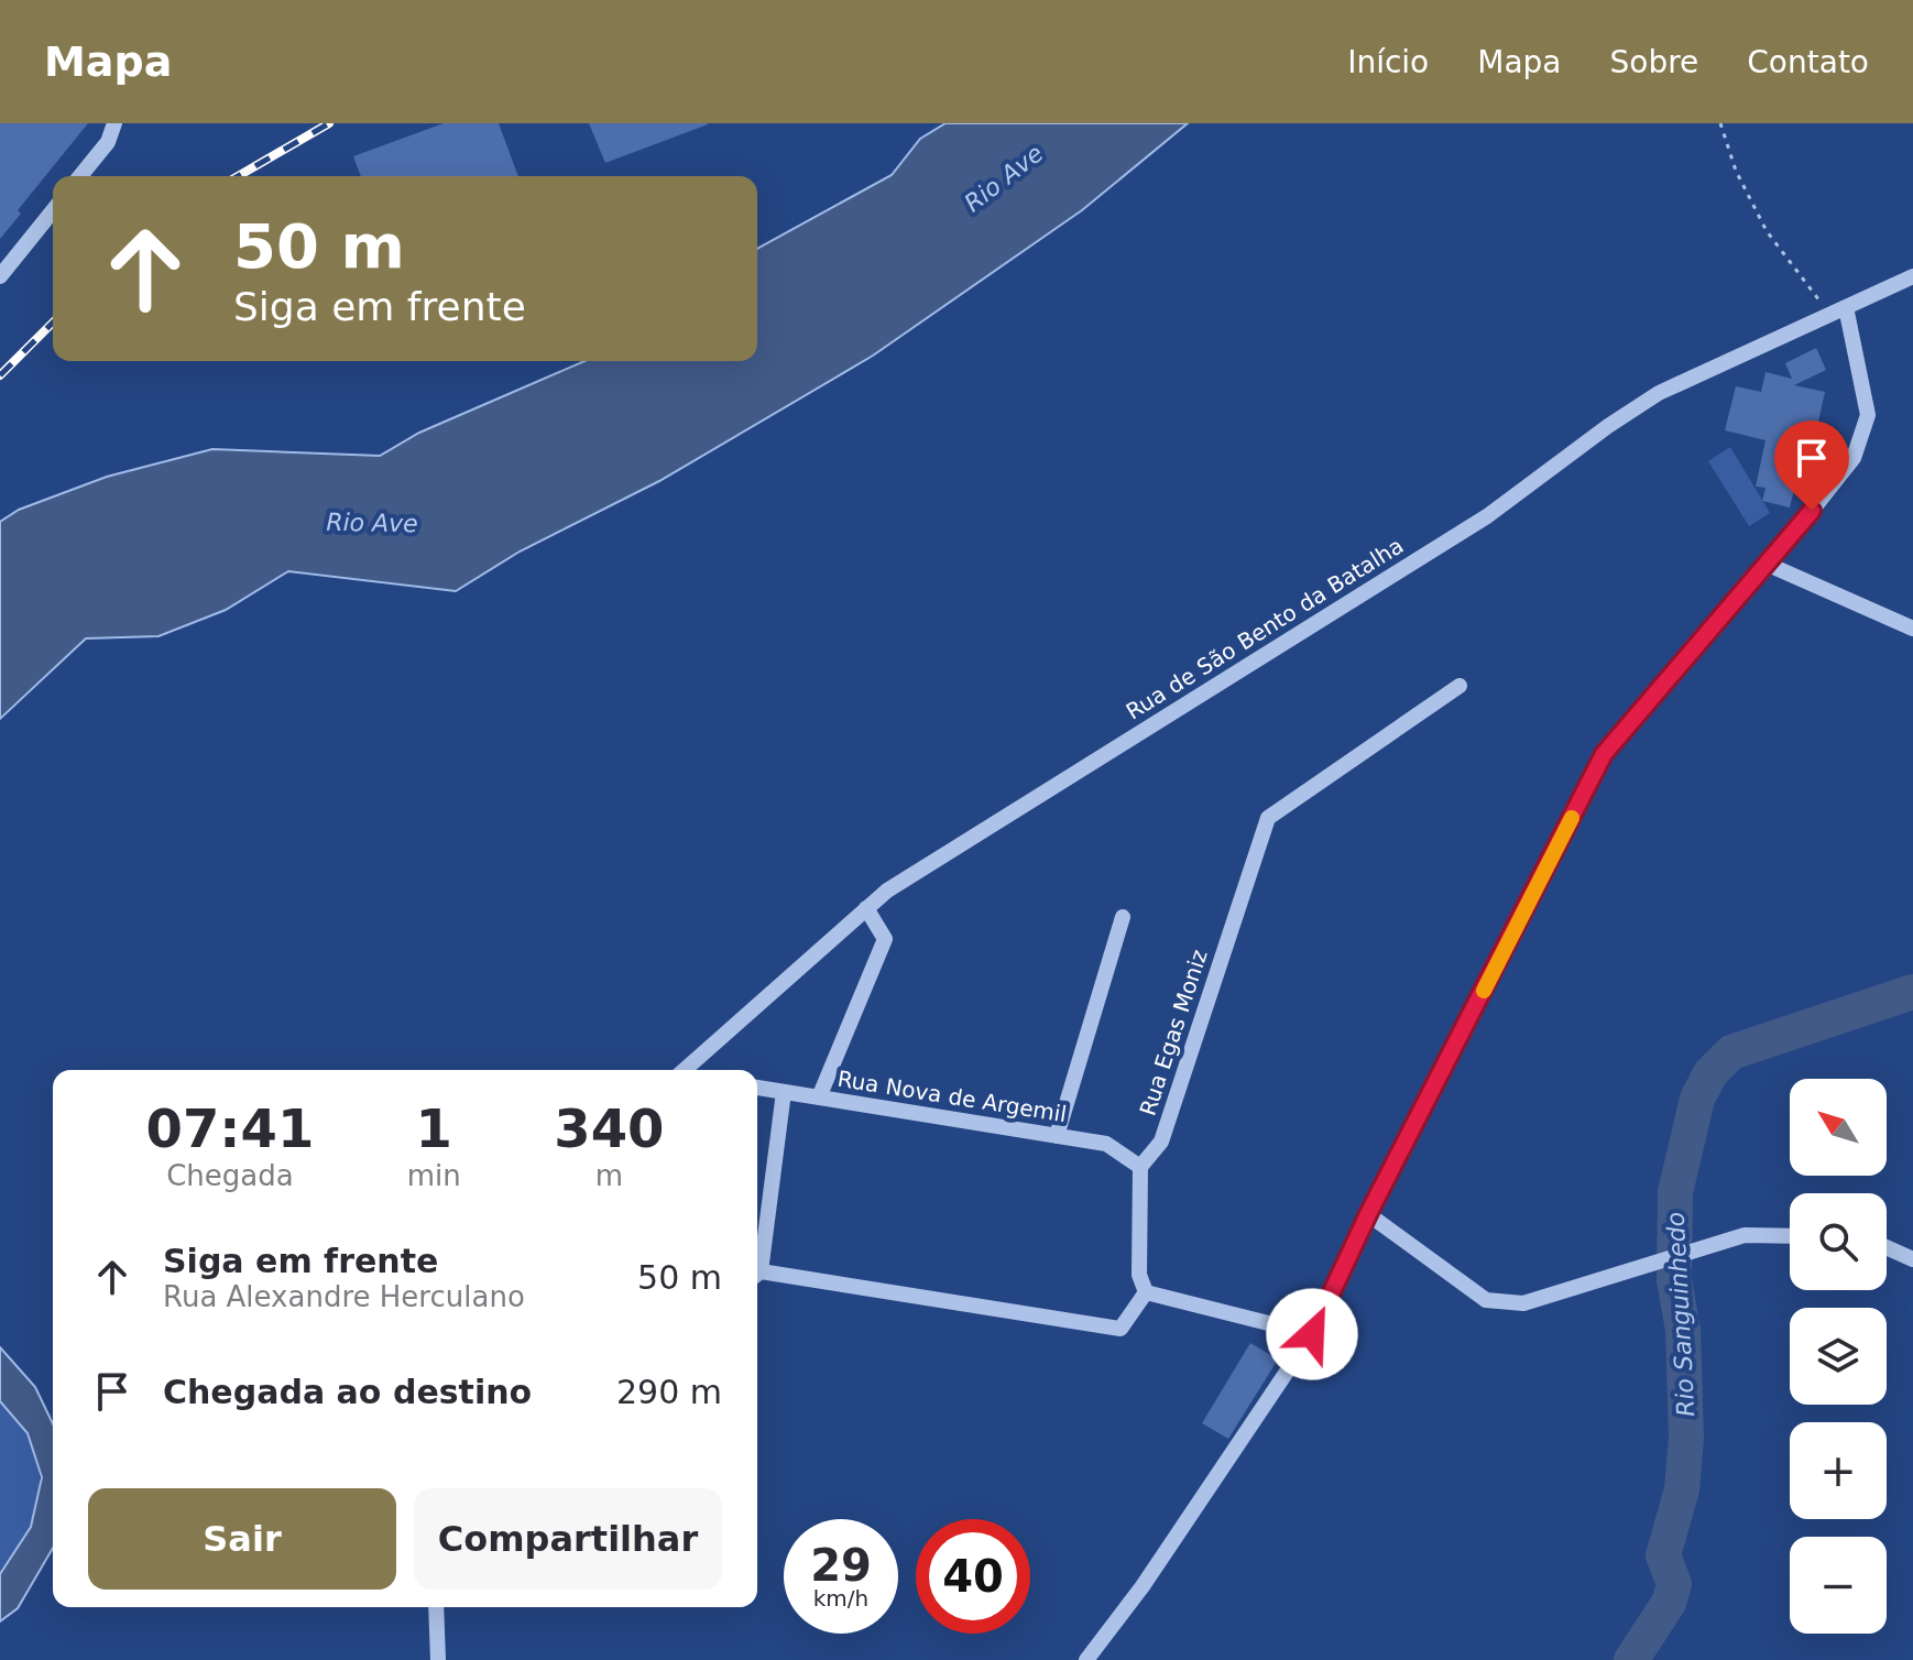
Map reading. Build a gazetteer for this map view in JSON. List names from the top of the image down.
{
  "streets": {
    "street": ["Rua de São Bento da Batalha", "Rua Egas Moniz", "Rua Nova de Argemil"]
  },
  "crossings": [
    ["Rua Egas Moniz", "Rua Nova de Argemil"]
  ],
  "water": ["Rio Ave", "Rio Sanguinhedo"],
  "north": "top left",
  "page": {
    "header": "Mapa",
    "nav": [
      "Início",
      "Mapa",
      "Sobre",
      "Contato"
    ],
    "turn": ["50 m", "Siga em frente"],
    "eta": [
      "07:41",
      "Chegada",
      "1",
      "min",
      "340",
      "m"
    ],
    "map_buttons": ["+", "−"],
    "list": [
      {
        "name": "Siga em frente",
        "note": "Rua Alexandre Herculano",
        "value": "50 m"
      },
      {
        "name": "Chegada ao destino",
        "value": "290 m"
      }
    ],
    "buttons": ["Sair", "Compartilhar"],
    "speed": "29 km/h",
    "limit": "40"
  }
}
